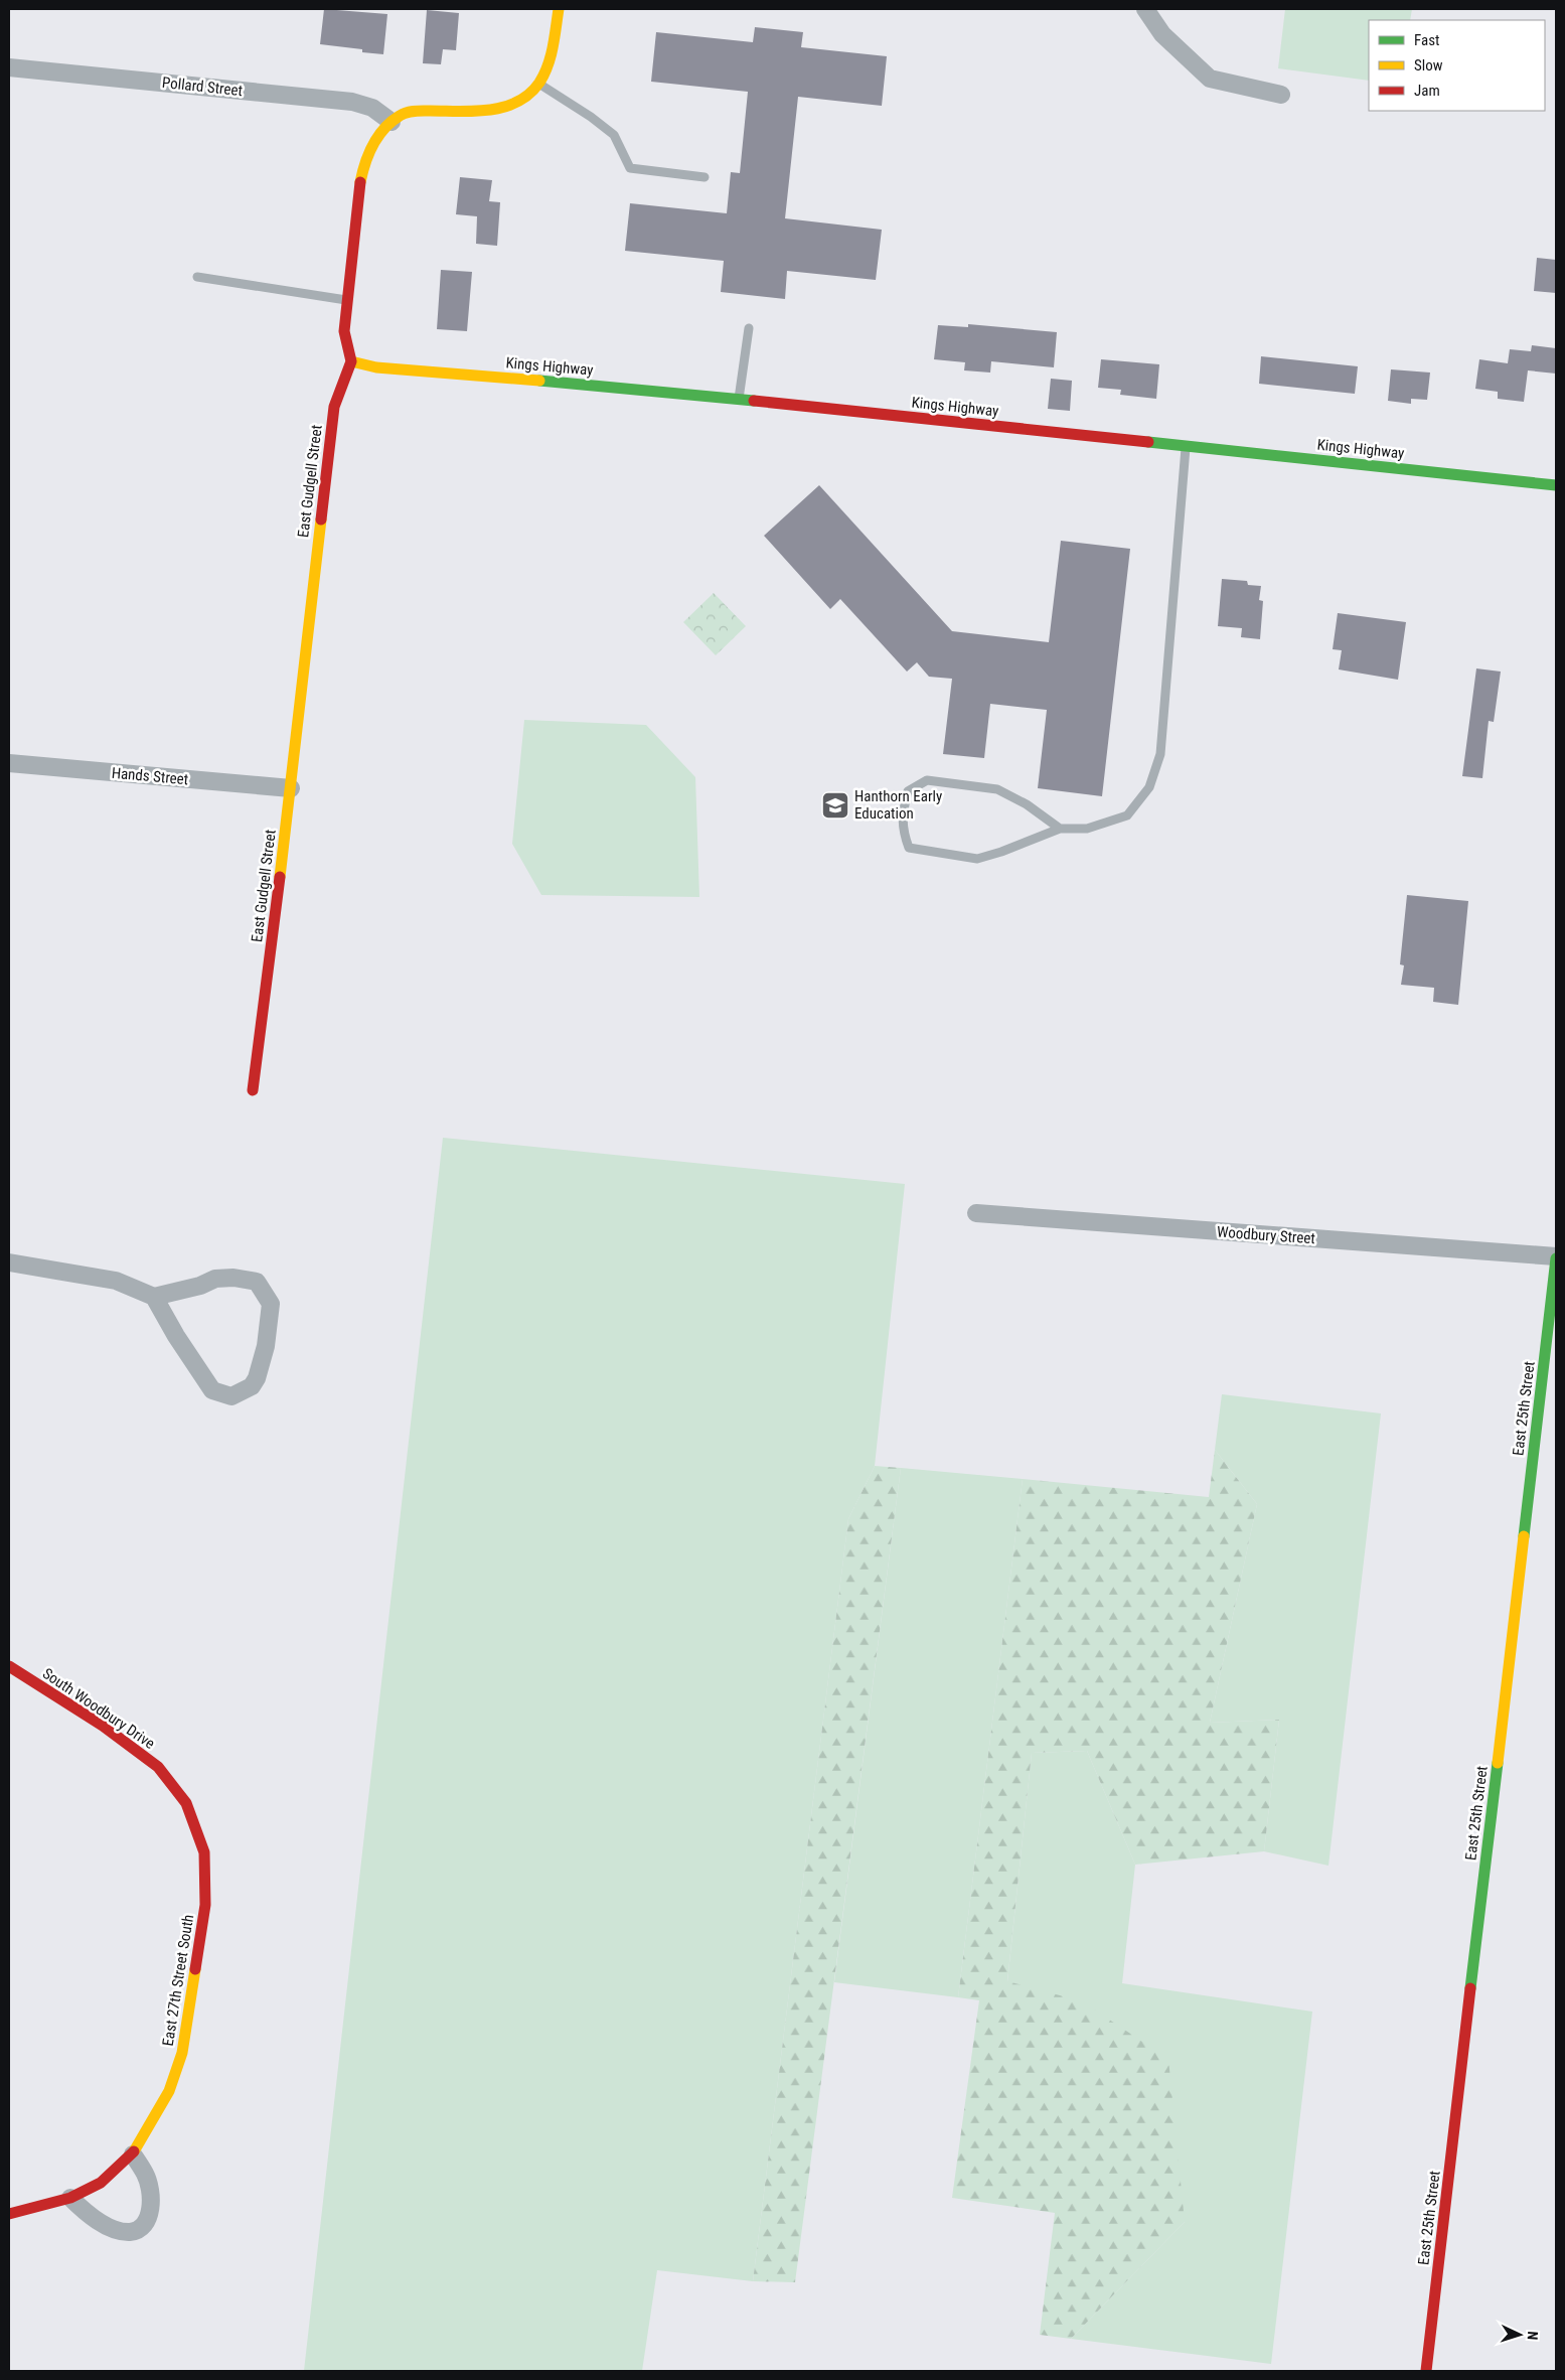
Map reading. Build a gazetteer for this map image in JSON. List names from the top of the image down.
{
  "streets": {
    "street": [
      "Pollard Street",
      "Kings Highway",
      "East Gudgell Street",
      "Hands Street",
      "Woodbury Street",
      "East 25th Street",
      "South Woodbury Drive",
      "East 27th Street South"
    ]
  },
  "crossings": [
    ["Kings Highway", "East Gudgell Street"],
    ["East Gudgell Street", "Hands Street"],
    ["Woodbury Street", "East 25th Street"],
    ["South Woodbury Drive", "East 27th Street South"]
  ],
  "places": {
    "school or university": ["Hanthorn Early Education"]
  },
  "legend": ["Fast", "Slow", "Jam"],
  "north": "right"
}
